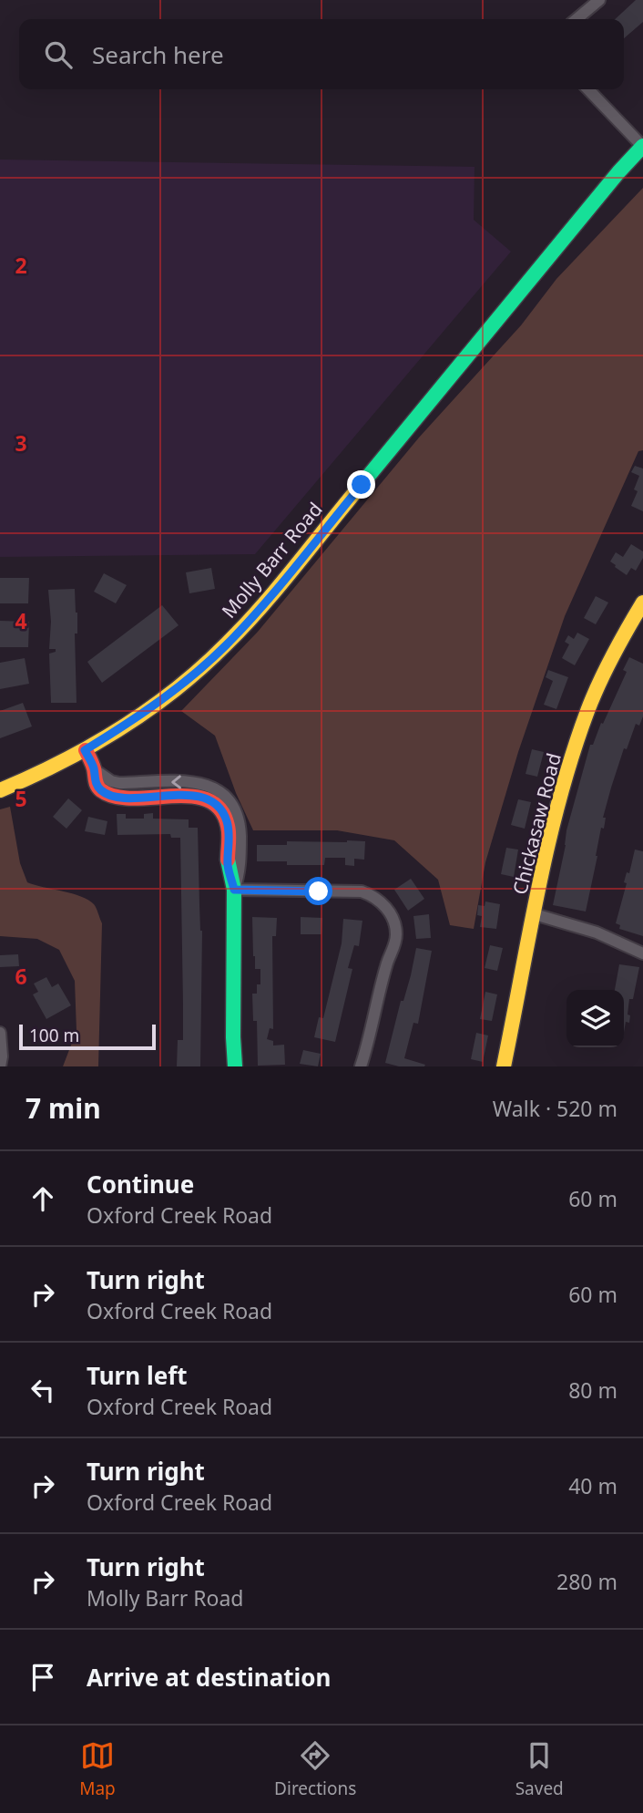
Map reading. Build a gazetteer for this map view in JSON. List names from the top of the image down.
{
  "streets": {
    "main road": ["Molly Barr Road", "Chickasaw Road"]
  },
  "scale_bar": "100 m",
  "page": {
    "search": "Search here",
    "scale": "100 m",
    "heading": ["7 min", "Walk · 520 m"],
    "list": [
      ["Continue", "Oxford Creek Road", "60 m"],
      ["Turn right", "Oxford Creek Road", "60 m"],
      ["Turn left", "Oxford Creek Road", "80 m"],
      ["Turn right", "Oxford Creek Road", "40 m"],
      ["Turn right", "Molly Barr Road", "280 m"],
      "Arrive at destination"
    ],
    "nav": ["Map", "Directions", "Saved"]
  },
  "grid": {
    "rows": [
      "2",
      "3",
      "4",
      "5",
      "6"
    ]
  }
}
